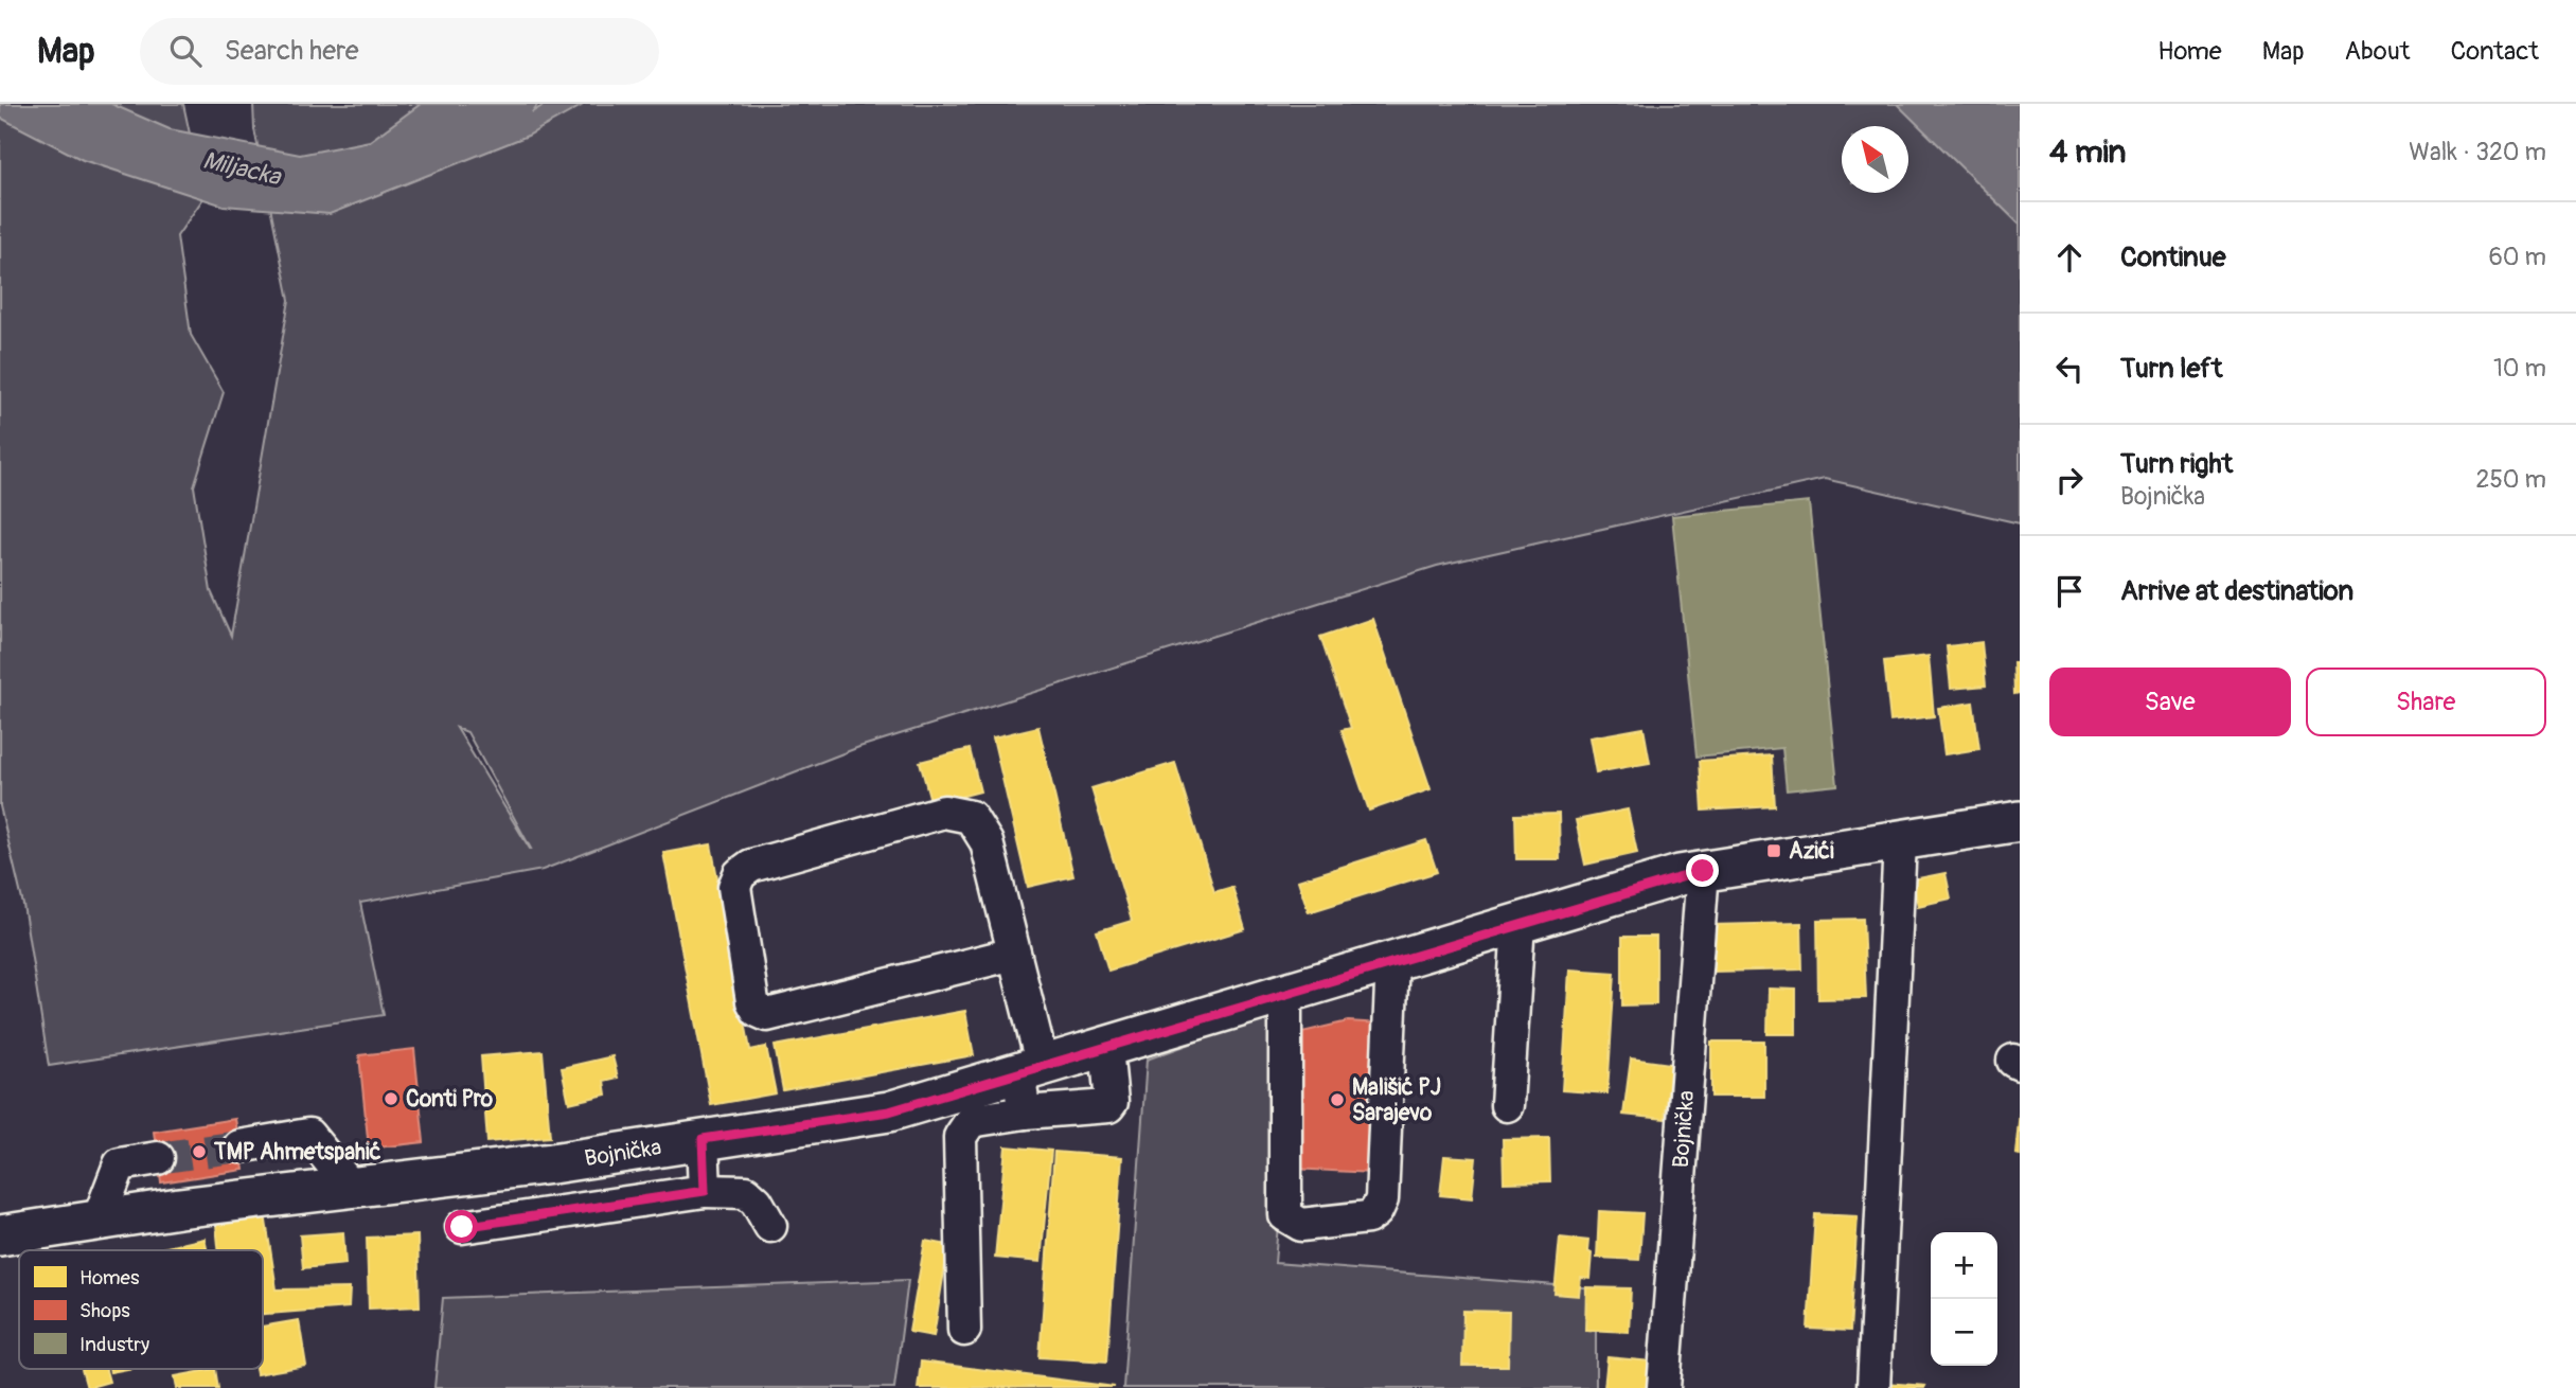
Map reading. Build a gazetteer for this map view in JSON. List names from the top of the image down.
{
  "streets": {
    "main road": ["Bojnička"]
  },
  "water": ["Miljacka"],
  "places": {
    "transit": ["Azići"],
    "other": ["Conti Pro", "Mališić PJ Sarajevo", "TMP Ahmetspahić"]
  },
  "legend": ["Homes", "Shops", "Industry"],
  "north": "top left",
  "page": {
    "header": "Map",
    "search": "Search here",
    "nav": [
      "Home",
      "Map",
      "About",
      "Contact"
    ],
    "heading": ["4 min", "Walk · 320 m"],
    "list": [
      ["Continue", "60 m"],
      ["Turn left", "10 m"],
      ["Turn right", "Bojnička", "250 m"],
      "Arrive at destination"
    ],
    "buttons": ["Save", "Share"],
    "map_buttons": ["+", "−"]
  }
}
